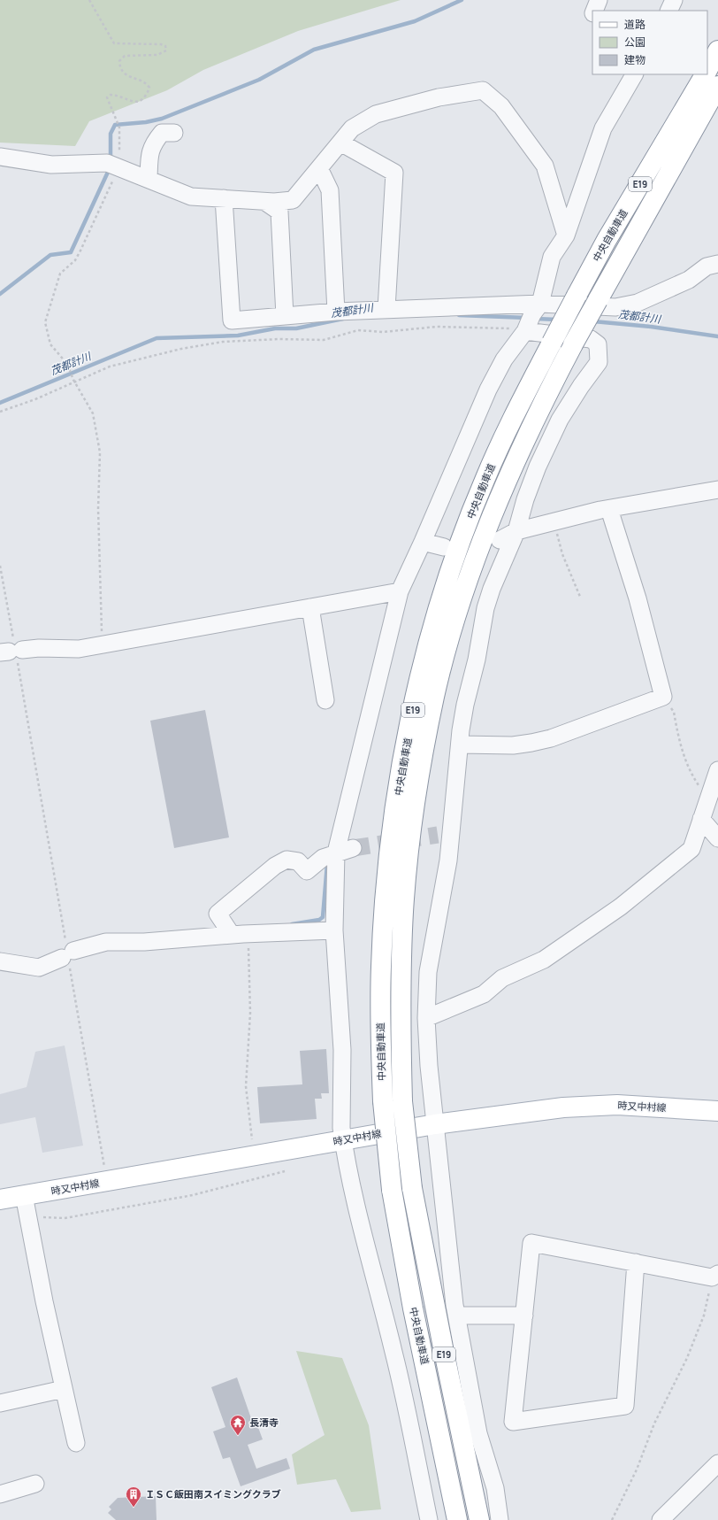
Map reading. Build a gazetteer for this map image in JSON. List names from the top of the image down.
{
  "streets": {
    "main road": ["E19", "中央自動車道", "時又中村線"]
  },
  "water": ["茂都計川"],
  "places": {
    "temple": ["長清寺"],
    "building": ["ＩＳＣ飯田南スイミングクラブ"]
  },
  "legend": ["道路", "公園", "建物"]
}
